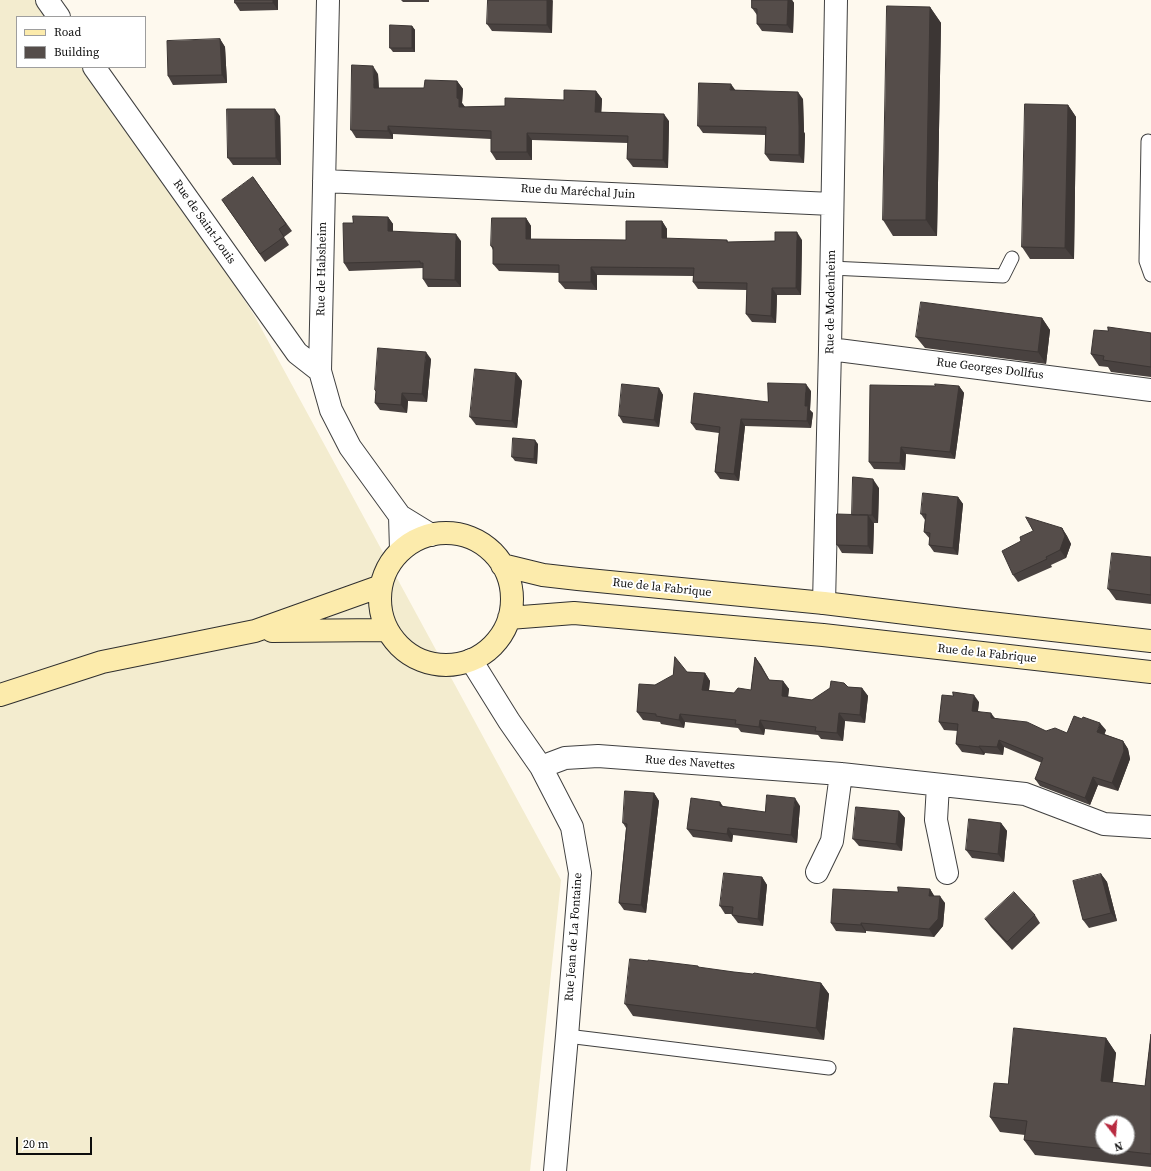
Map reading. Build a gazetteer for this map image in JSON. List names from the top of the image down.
{
  "streets": {
    "main road": ["Rue de la Fabrique"],
    "street": [
      "Rue du Maréchal Juin",
      "Rue de Saint-Louis",
      "Rue de Habsheim",
      "Rue de Modenheim",
      "Rue Georges Dollfus",
      "Rue des Navettes",
      "Rue Jean de La Fontaine"
    ]
  },
  "crossings": [
    ["Rue du Maréchal Juin", "Rue de Habsheim"],
    ["Rue du Maréchal Juin", "Rue de Modenheim"],
    ["Rue de Saint-Louis", "Rue de Habsheim"],
    ["Rue de Habsheim", "Rue de la Fabrique"],
    ["Rue de Habsheim", "Rue Jean de La Fontaine"],
    ["Rue de Modenheim", "Rue Georges Dollfus"],
    ["Rue de Modenheim", "Rue de la Fabrique"],
    ["Rue de la Fabrique", "Rue Jean de La Fontaine"],
    ["Rue des Navettes", "Rue Jean de La Fontaine"]
  ],
  "legend": ["Road", "Building"],
  "scale_bar": "20 m",
  "north": "bottom"
}
